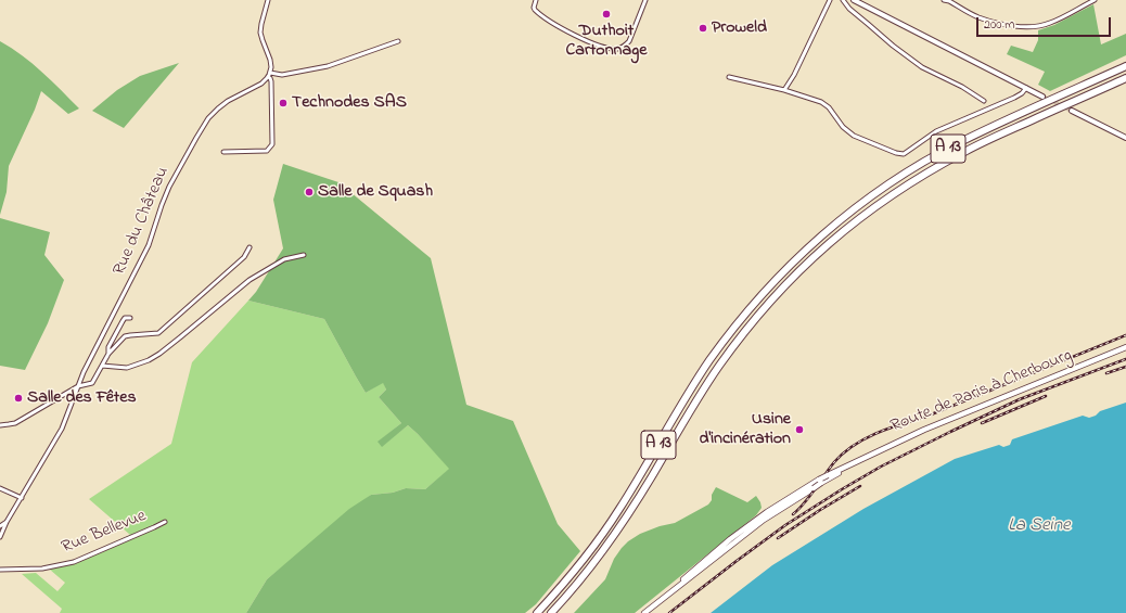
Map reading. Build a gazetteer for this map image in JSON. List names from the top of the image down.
{
  "streets": {
    "highway": ["A 13"],
    "main road": ["Route de Paris à Cherbourg"],
    "street": ["Rue du Château", "Rue Bellevue"]
  },
  "water": ["La Seine"],
  "places": [
    "Duthoit Cartonnage",
    "Proweld",
    "Technodes SAS",
    "Salle de Squash",
    "Salle des Fêtes",
    "Usine d'incinération"
  ],
  "scale_bar": "200 m"
}
